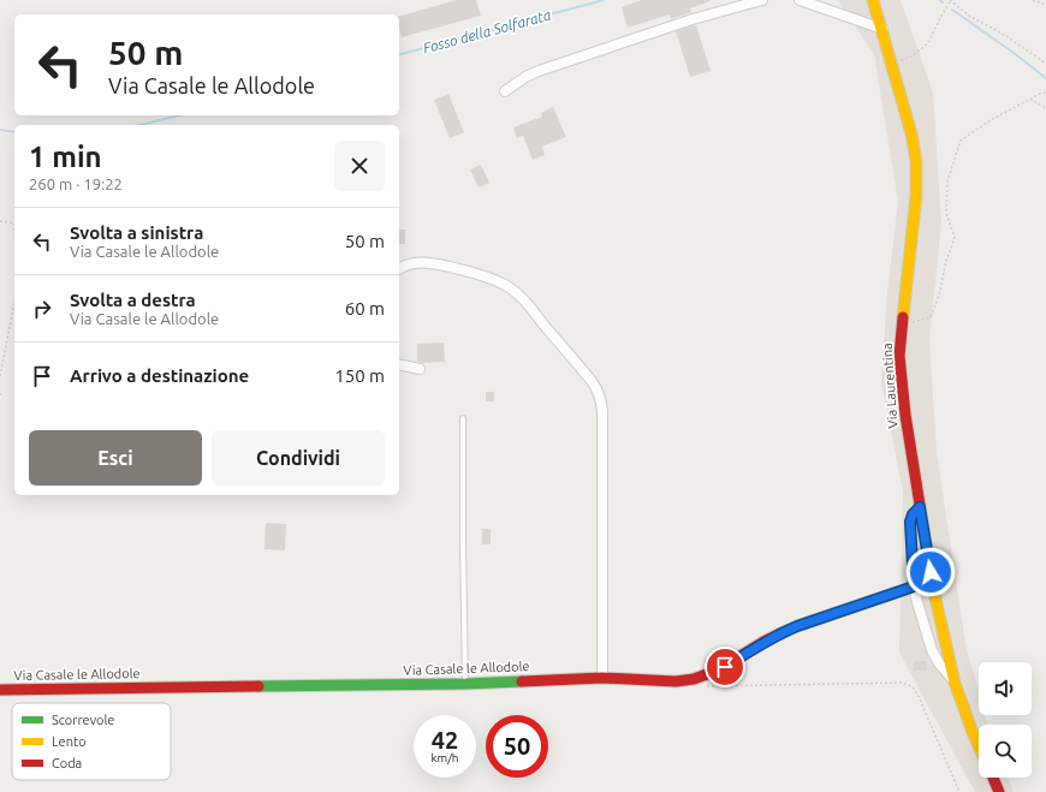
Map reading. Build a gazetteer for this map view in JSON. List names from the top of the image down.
{
  "streets": {
    "street": ["Via Laurentina", "Via Casale le Allodole"]
  },
  "water": ["Fosso della Solfarata"],
  "legend": ["Scorrevole", "Lento", "Coda"],
  "page": {
    "turn": ["50 m", "Via Casale le Allodole"],
    "heading": ["1 min", "260 m · 19:22"],
    "list": [
      {
        "name": "Svolta a sinistra",
        "note": "Via Casale le Allodole",
        "value": "50 m"
      },
      {
        "name": "Svolta a destra",
        "note": "Via Casale le Allodole",
        "value": "60 m"
      },
      {
        "name": "Arrivo a destinazione",
        "value": "150 m"
      }
    ],
    "buttons": ["Esci", "Condividi"],
    "speed": "42 km/h",
    "limit": "50"
  }
}
